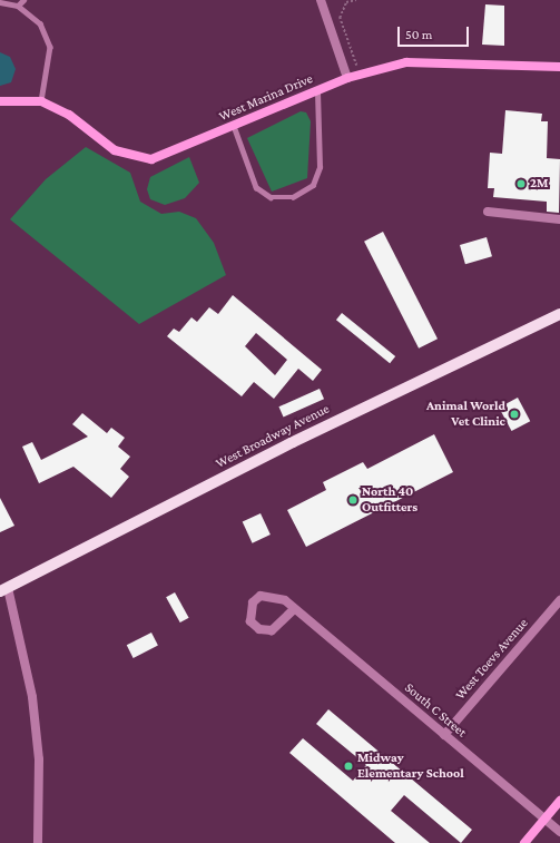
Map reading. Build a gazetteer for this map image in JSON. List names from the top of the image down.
{
  "streets": {
    "main road": ["West Broadway Avenue"],
    "street": ["West Marina Drive", "West Toevs Avenue", "South C Street"]
  },
  "crossings": [
    ["West Toevs Avenue", "South C Street"]
  ],
  "places": [
    "2M",
    "Animal World Vet Clinic",
    "North 40 Outfitters",
    "Midway Elementary School"
  ],
  "scale_bar": "50 m"
}
